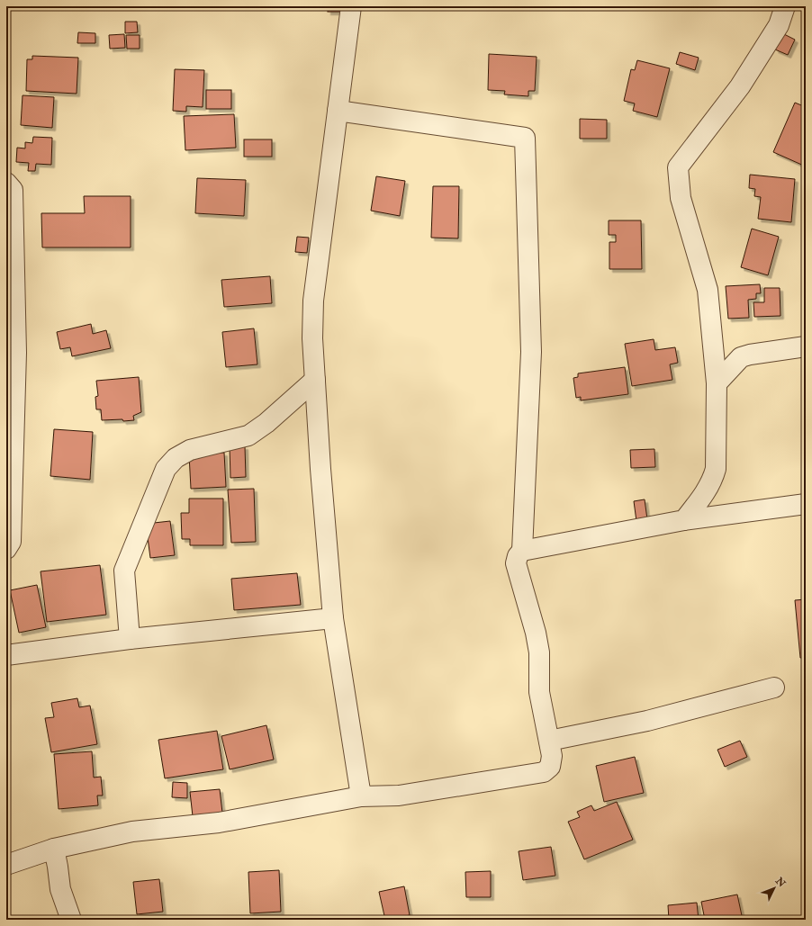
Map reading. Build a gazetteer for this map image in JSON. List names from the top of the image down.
{
  "north": "top right"
}
